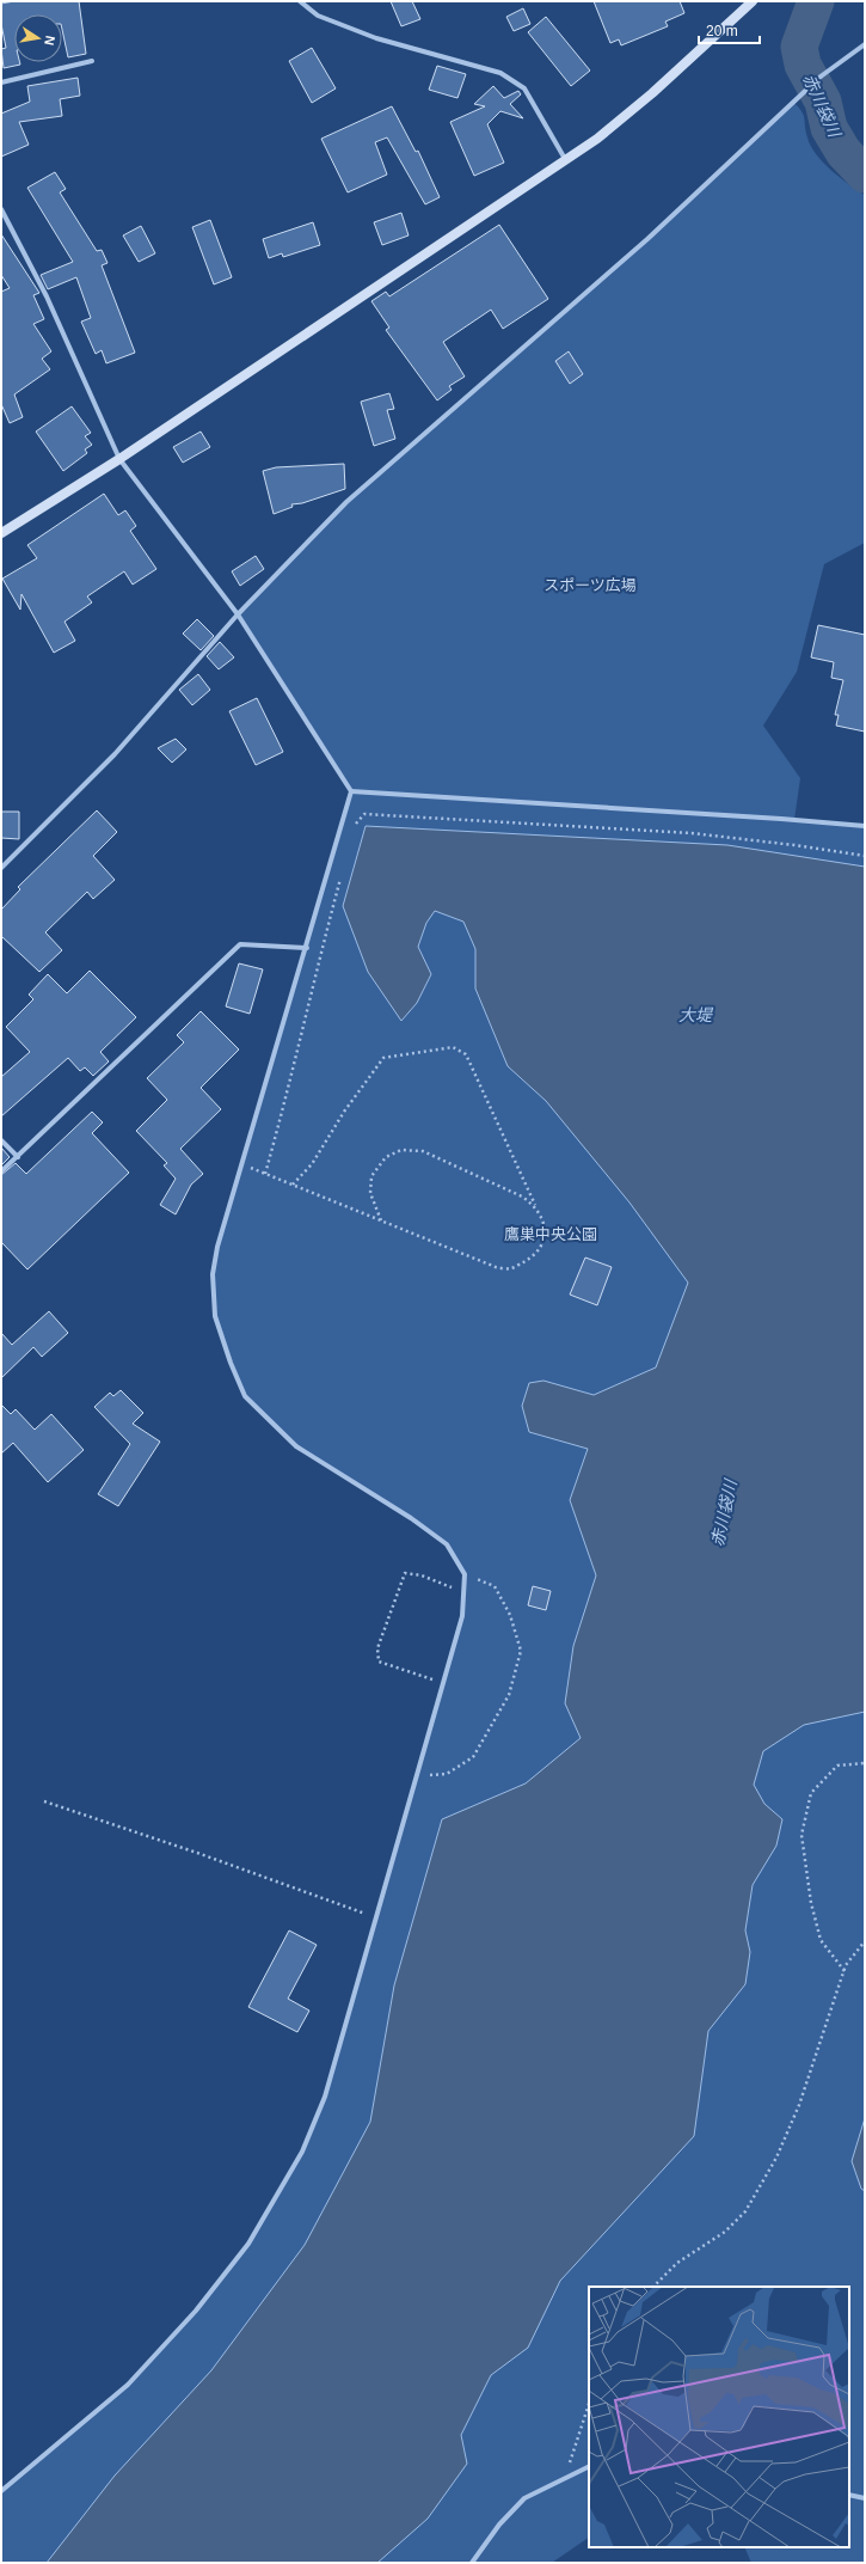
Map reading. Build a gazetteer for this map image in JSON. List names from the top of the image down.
{
  "water": ["赤川袋川", "大堤"],
  "parks": ["スポーツ広場", "鷹巣中央公園"],
  "scale_bar": "20 m",
  "north": "right"
}
